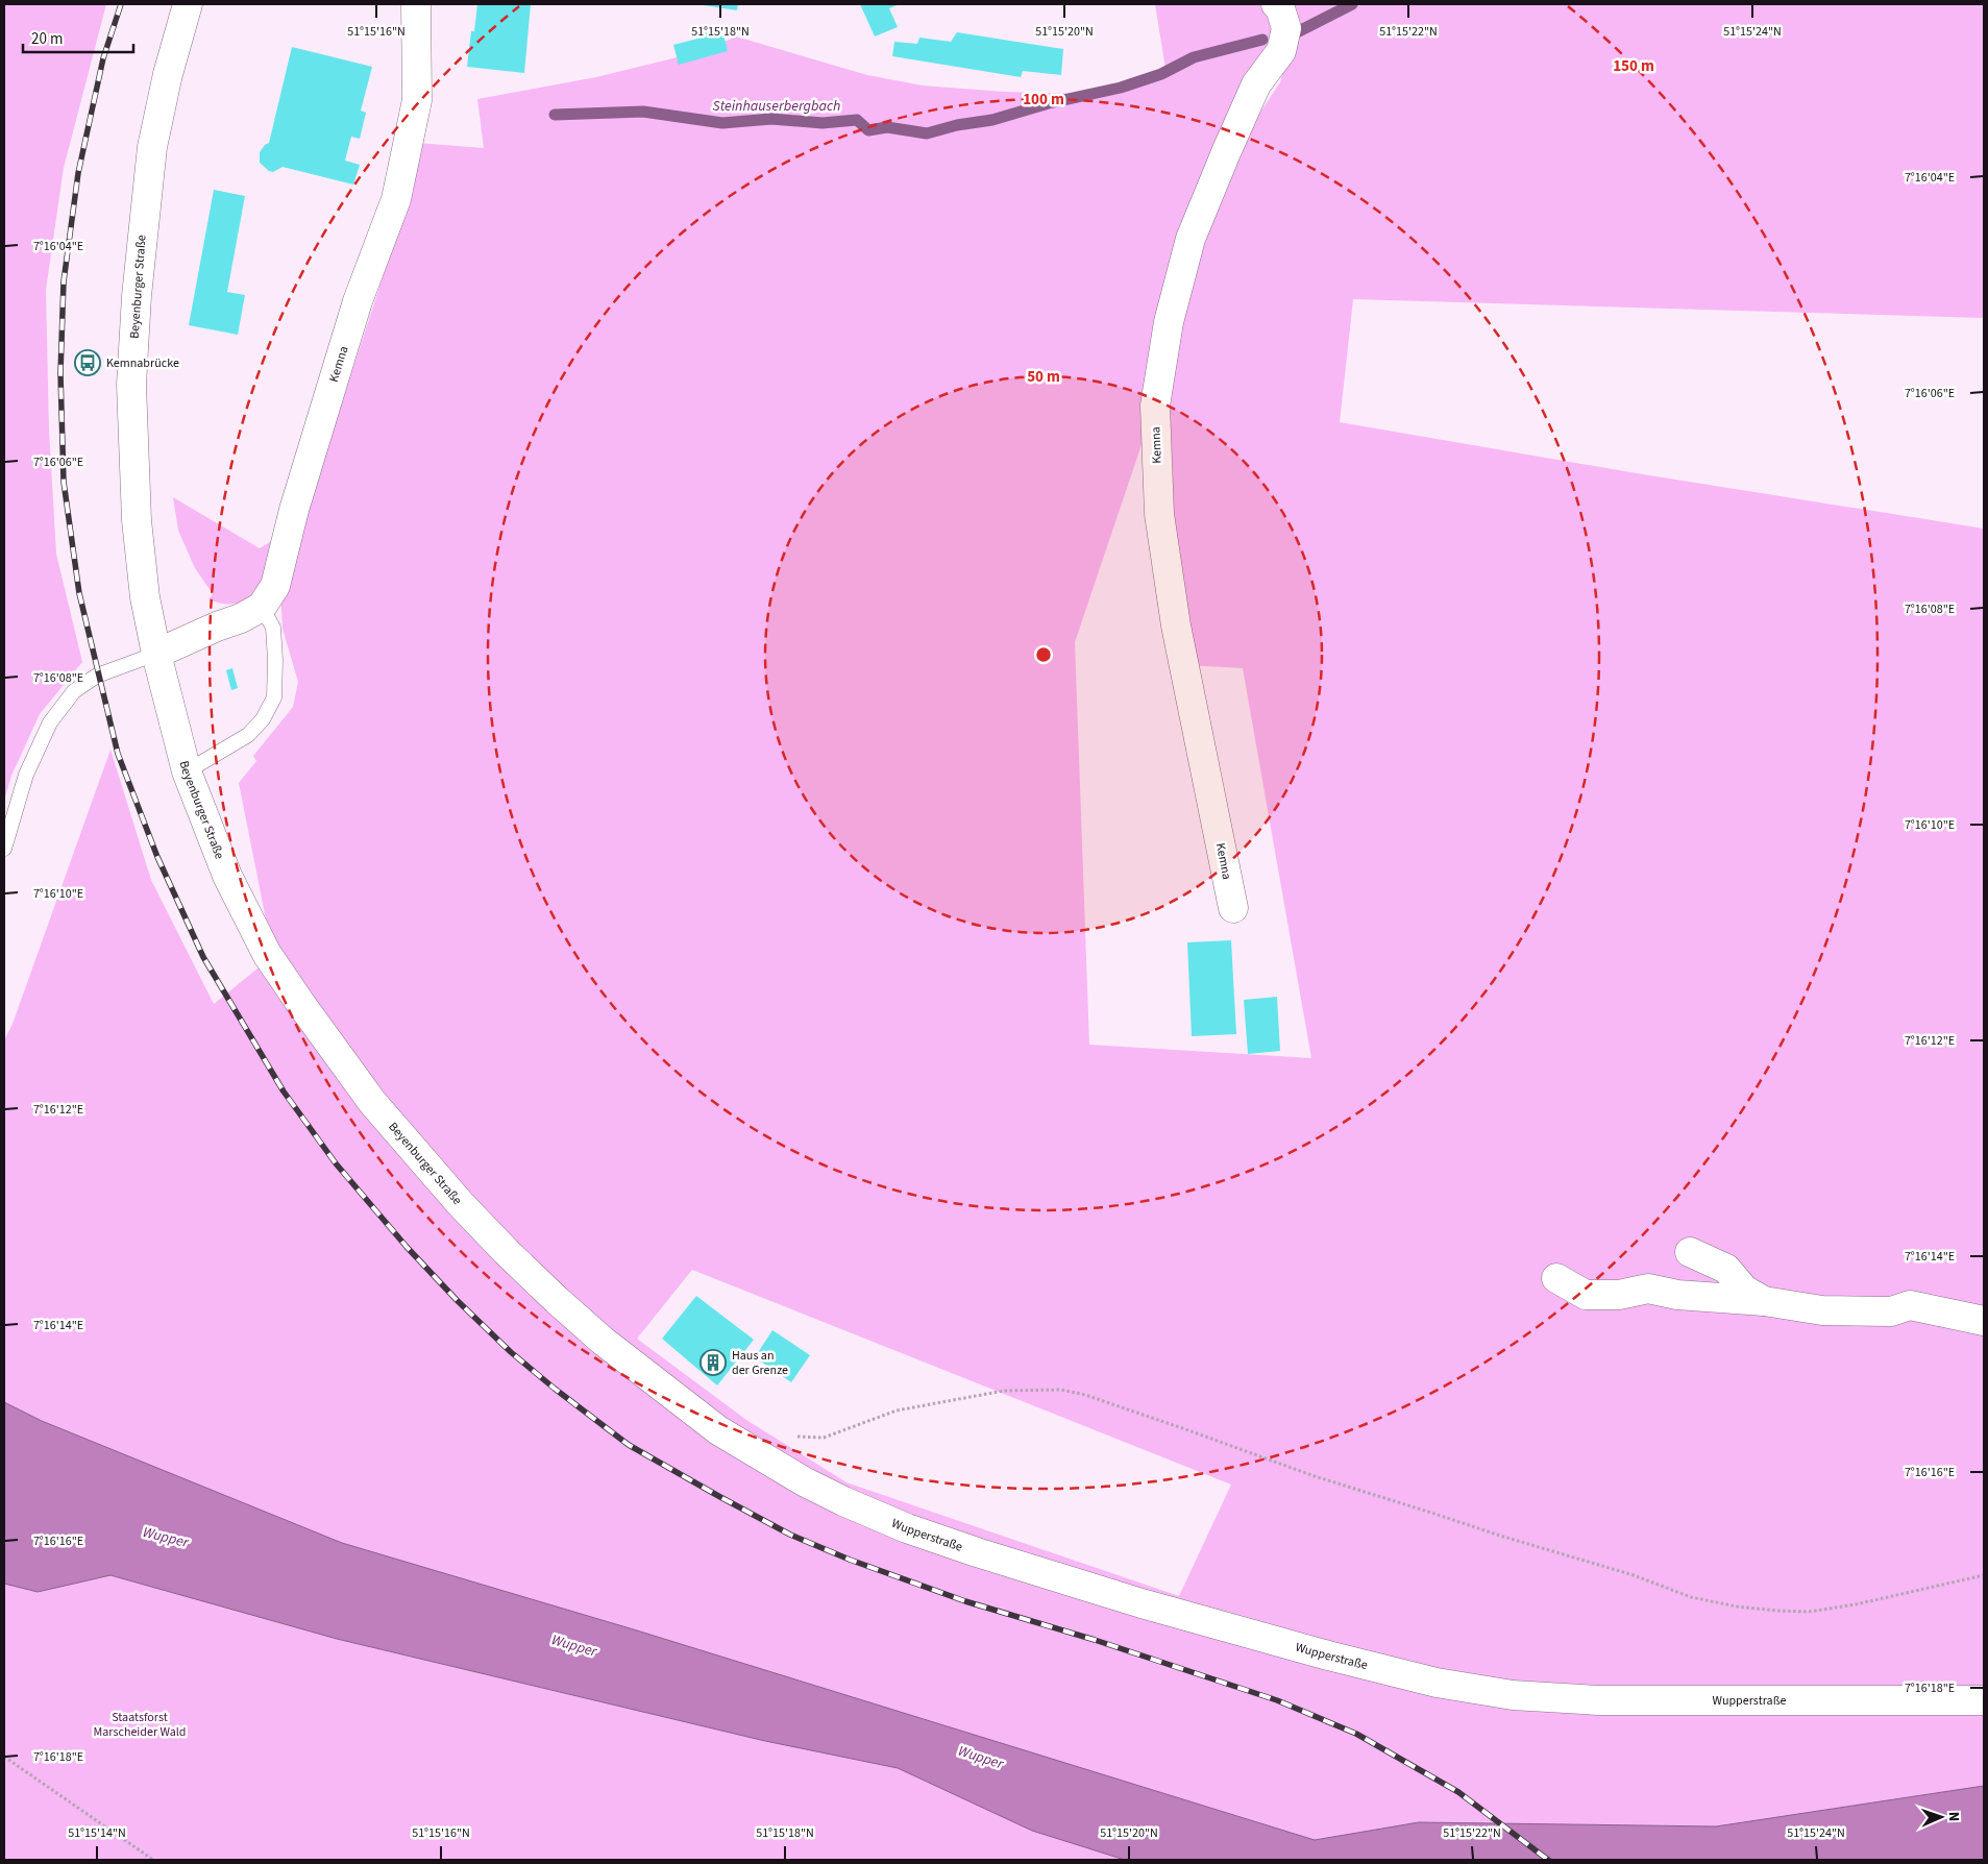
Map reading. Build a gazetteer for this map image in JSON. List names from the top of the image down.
{
  "streets": {
    "main road": ["Beyenburger Straße", "Kemna", "Wupperstraße"]
  },
  "crossings": [
    ["Beyenburger Straße", "Kemna"],
    ["Beyenburger Straße", "Wupperstraße"]
  ],
  "water": ["Steinhauserbergbach", "Wupper"],
  "parks": ["Staatsforst Marscheider Wald"],
  "places": {
    "bus stop": ["Kemnabrücke"],
    "building": ["Haus an der Grenze"]
  },
  "scale_bar": "20 m",
  "north": "right",
  "coordinates": [
    "51°15'16\"N",
    "51°15'18\"N",
    "51°15'20\"N",
    "51°15'22\"N",
    "51°15'24\"N",
    "7°16'04\"E",
    "7°16'06\"E",
    "7°16'08\"E",
    "7°16'10\"E",
    "7°16'12\"E",
    "7°16'14\"E",
    "7°16'16\"E",
    "7°16'18\"E",
    "51°15'14\"N"
  ],
  "rings": ["150 m", "100 m", "50 m"]
}
